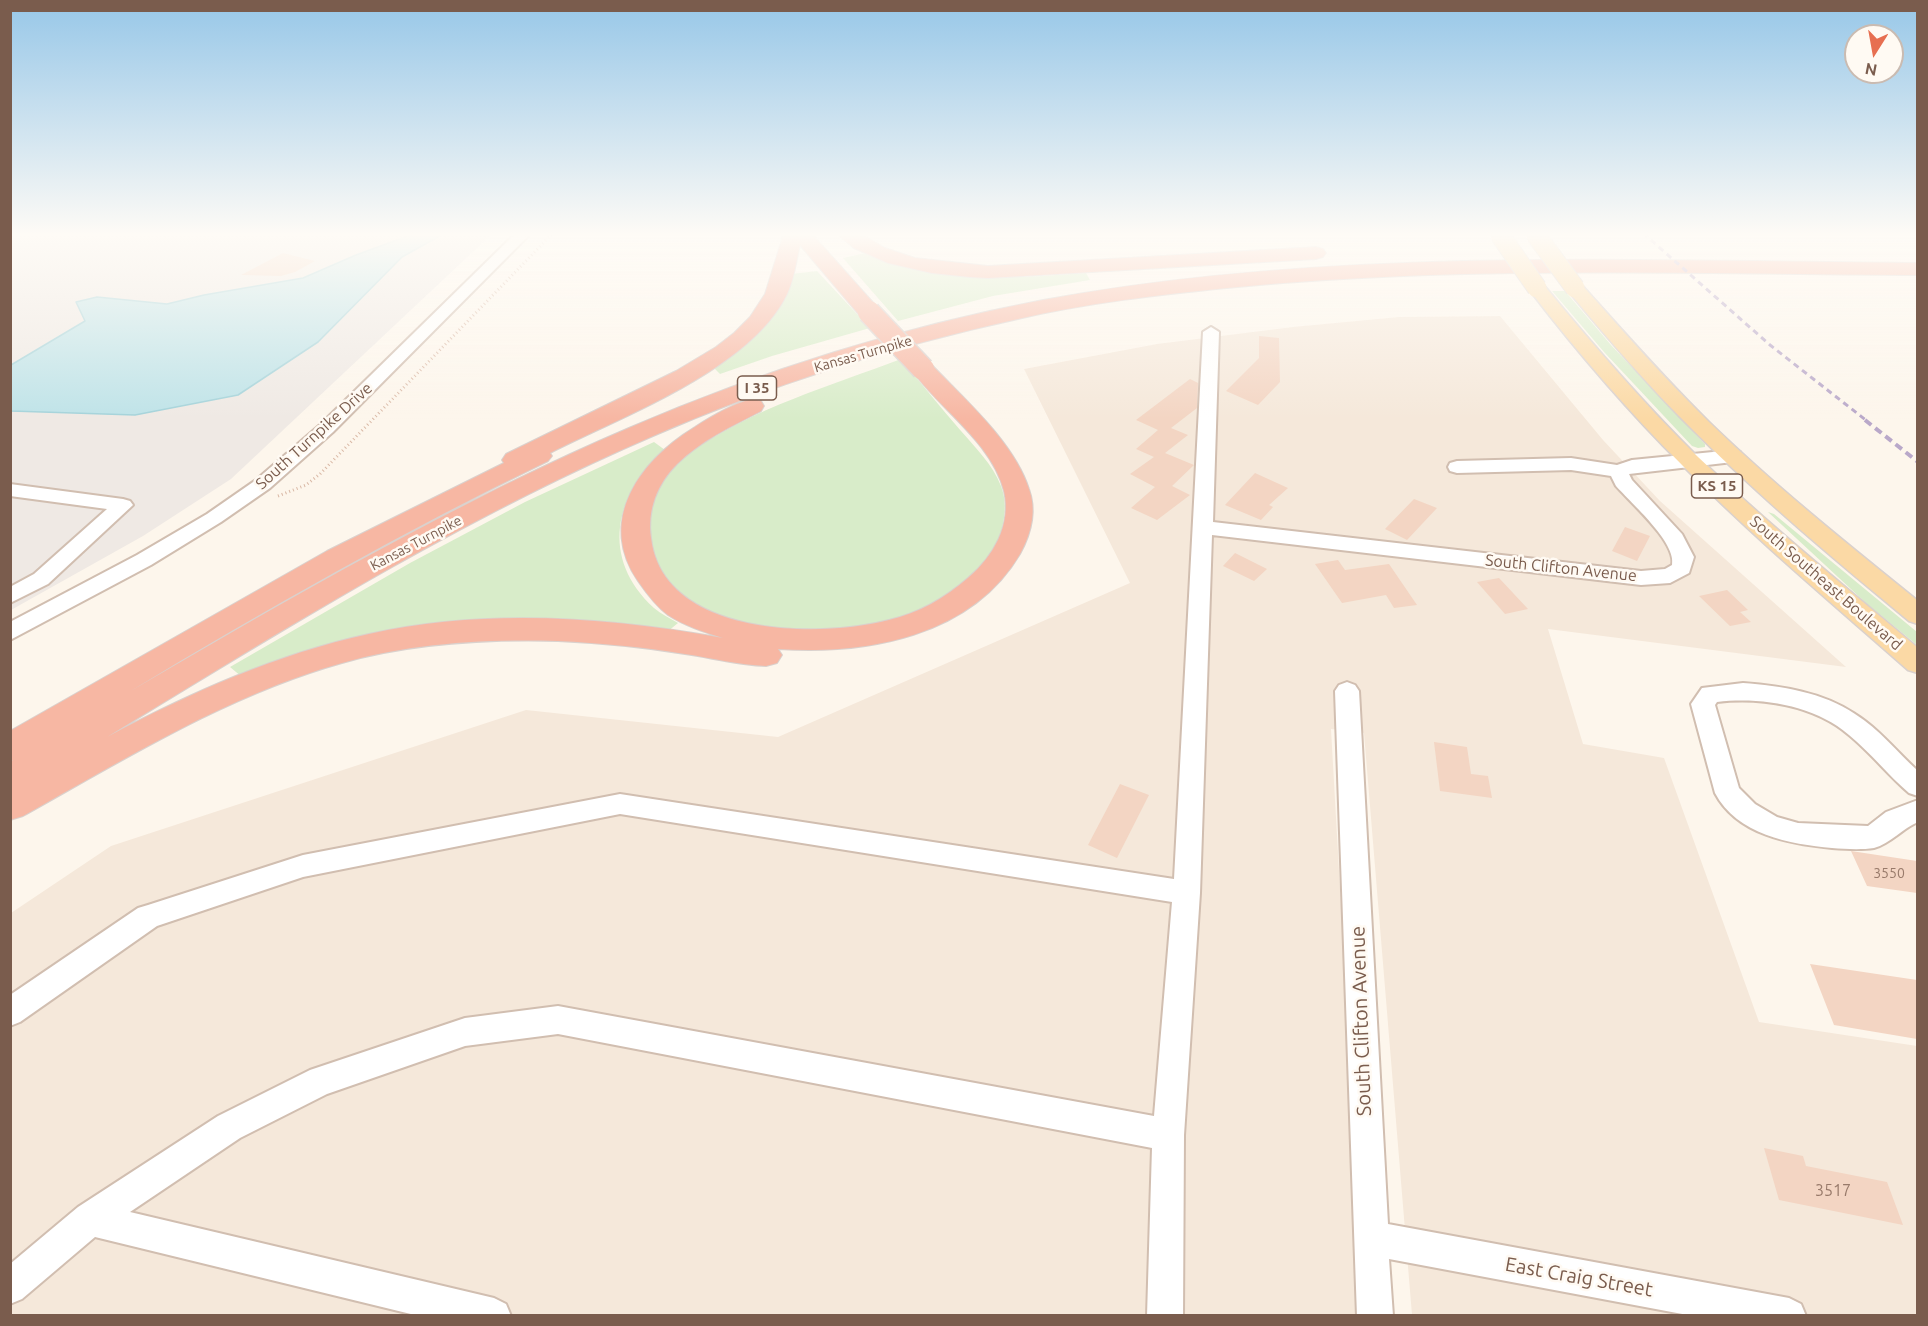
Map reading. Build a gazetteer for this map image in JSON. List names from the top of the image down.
{
  "streets": {
    "highway": ["Kansas Turnpike", "I 35"],
    "main road": ["KS 15", "South Southeast Boulevard"],
    "street": ["South Turnpike Drive", "South Clifton Avenue", "East Craig Street"]
  },
  "crossings": [
    ["South Clifton Avenue", "East Craig Street"]
  ],
  "house_numbers": ["3550", "3517"],
  "north": "bottom"
}
